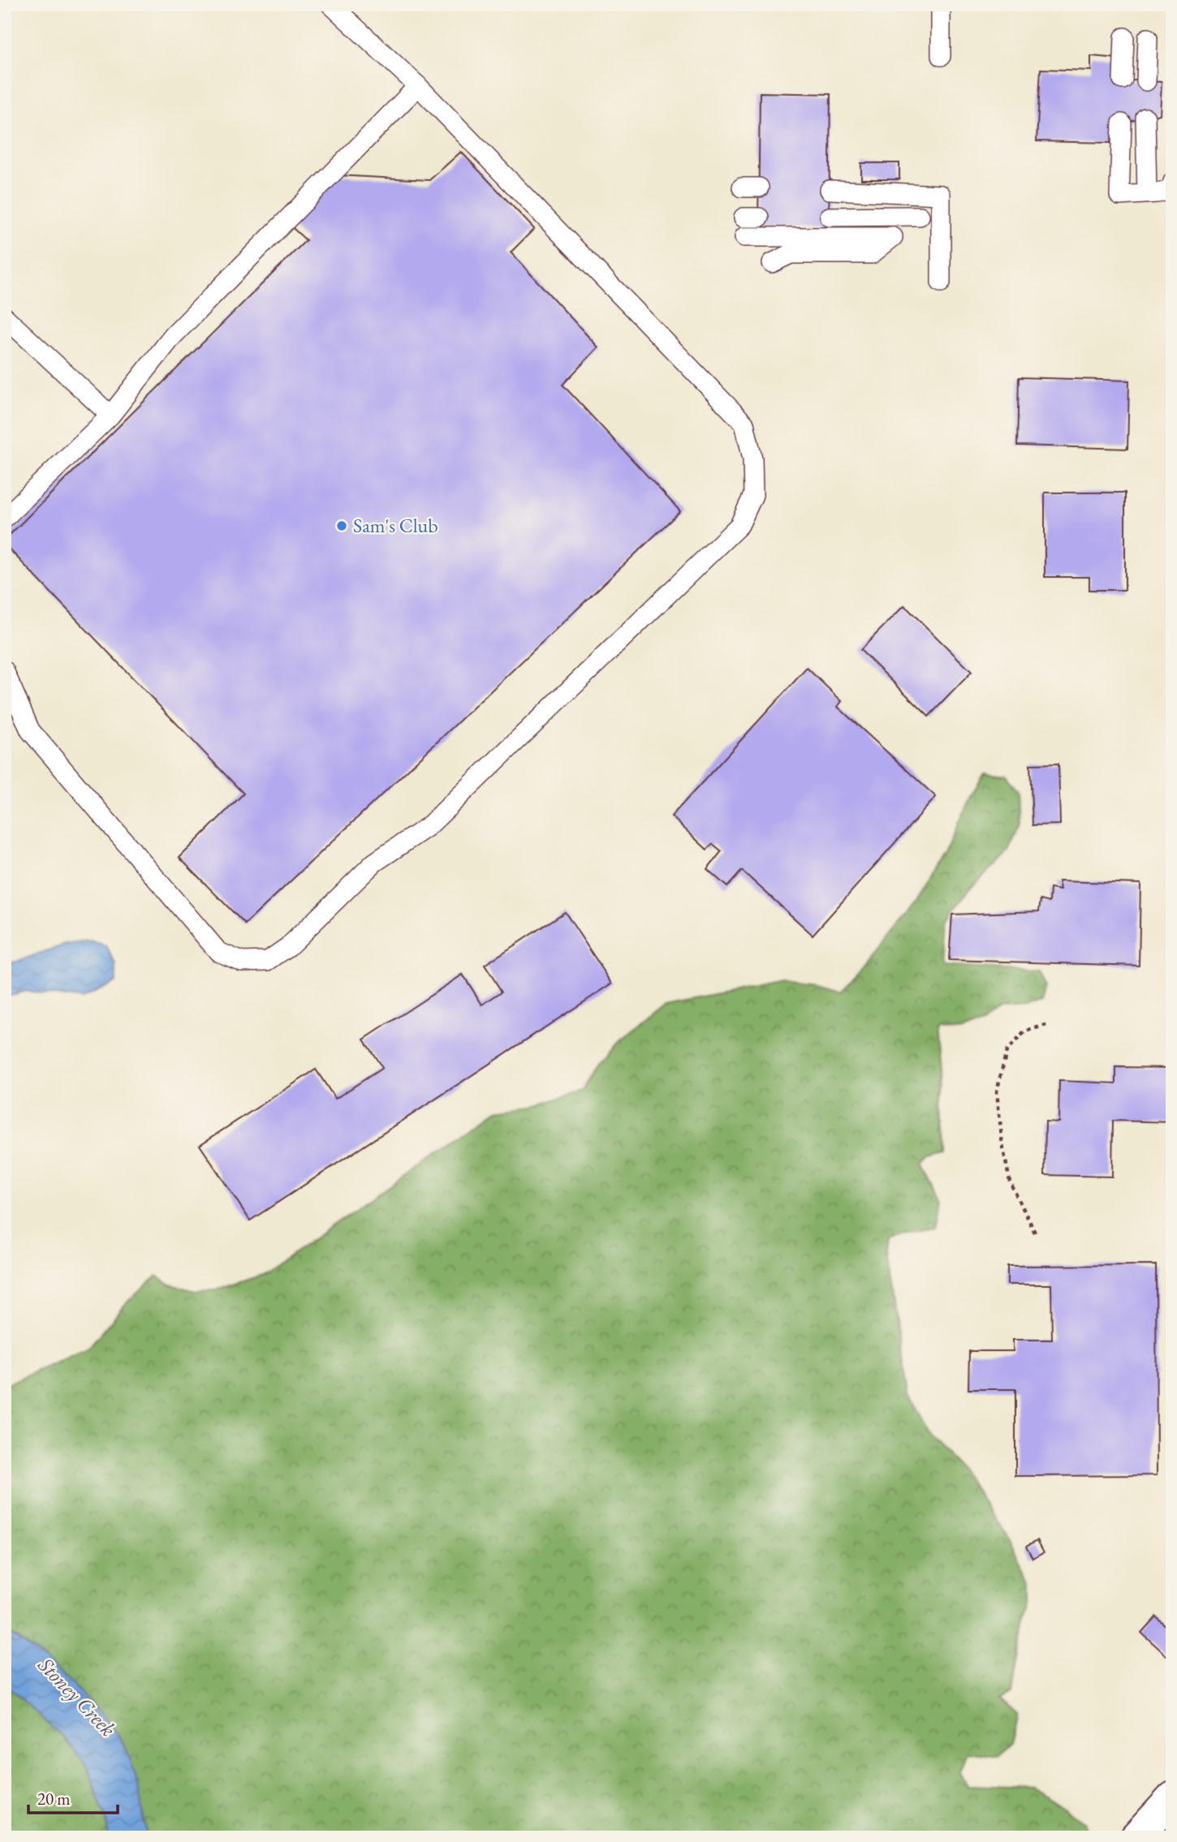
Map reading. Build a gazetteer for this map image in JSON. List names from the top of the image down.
{
  "water": ["Stoney Creek"],
  "places": ["Sam's Club"],
  "scale_bar": "20 m"
}
